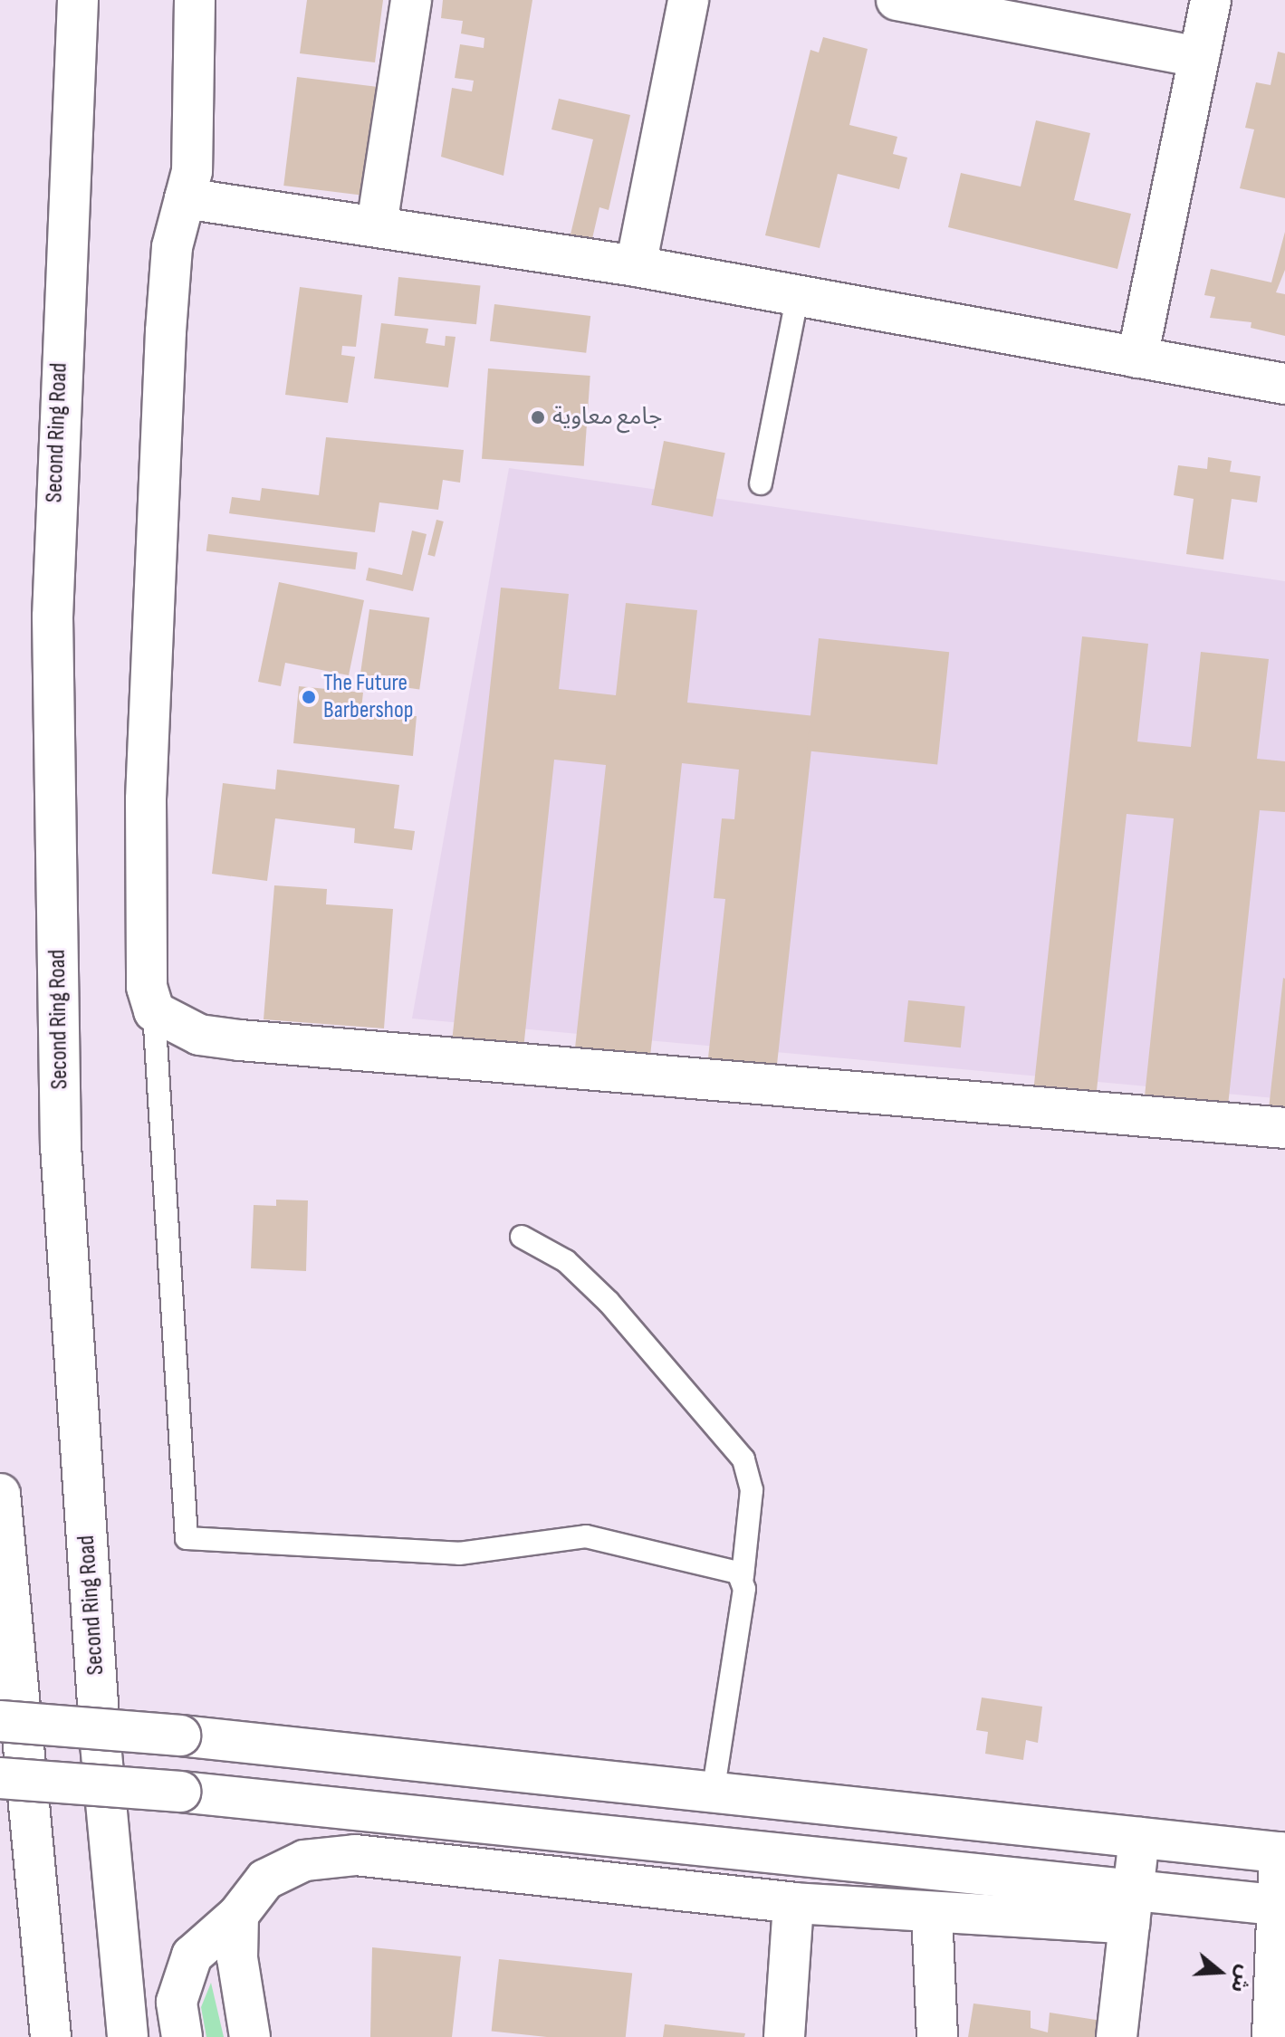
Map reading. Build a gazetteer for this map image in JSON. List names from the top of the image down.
{
  "streets": {
    "main road": ["Second Ring Road"]
  },
  "places": ["جامع معاوية", "The Future Barbershop"],
  "north": "right"
}
